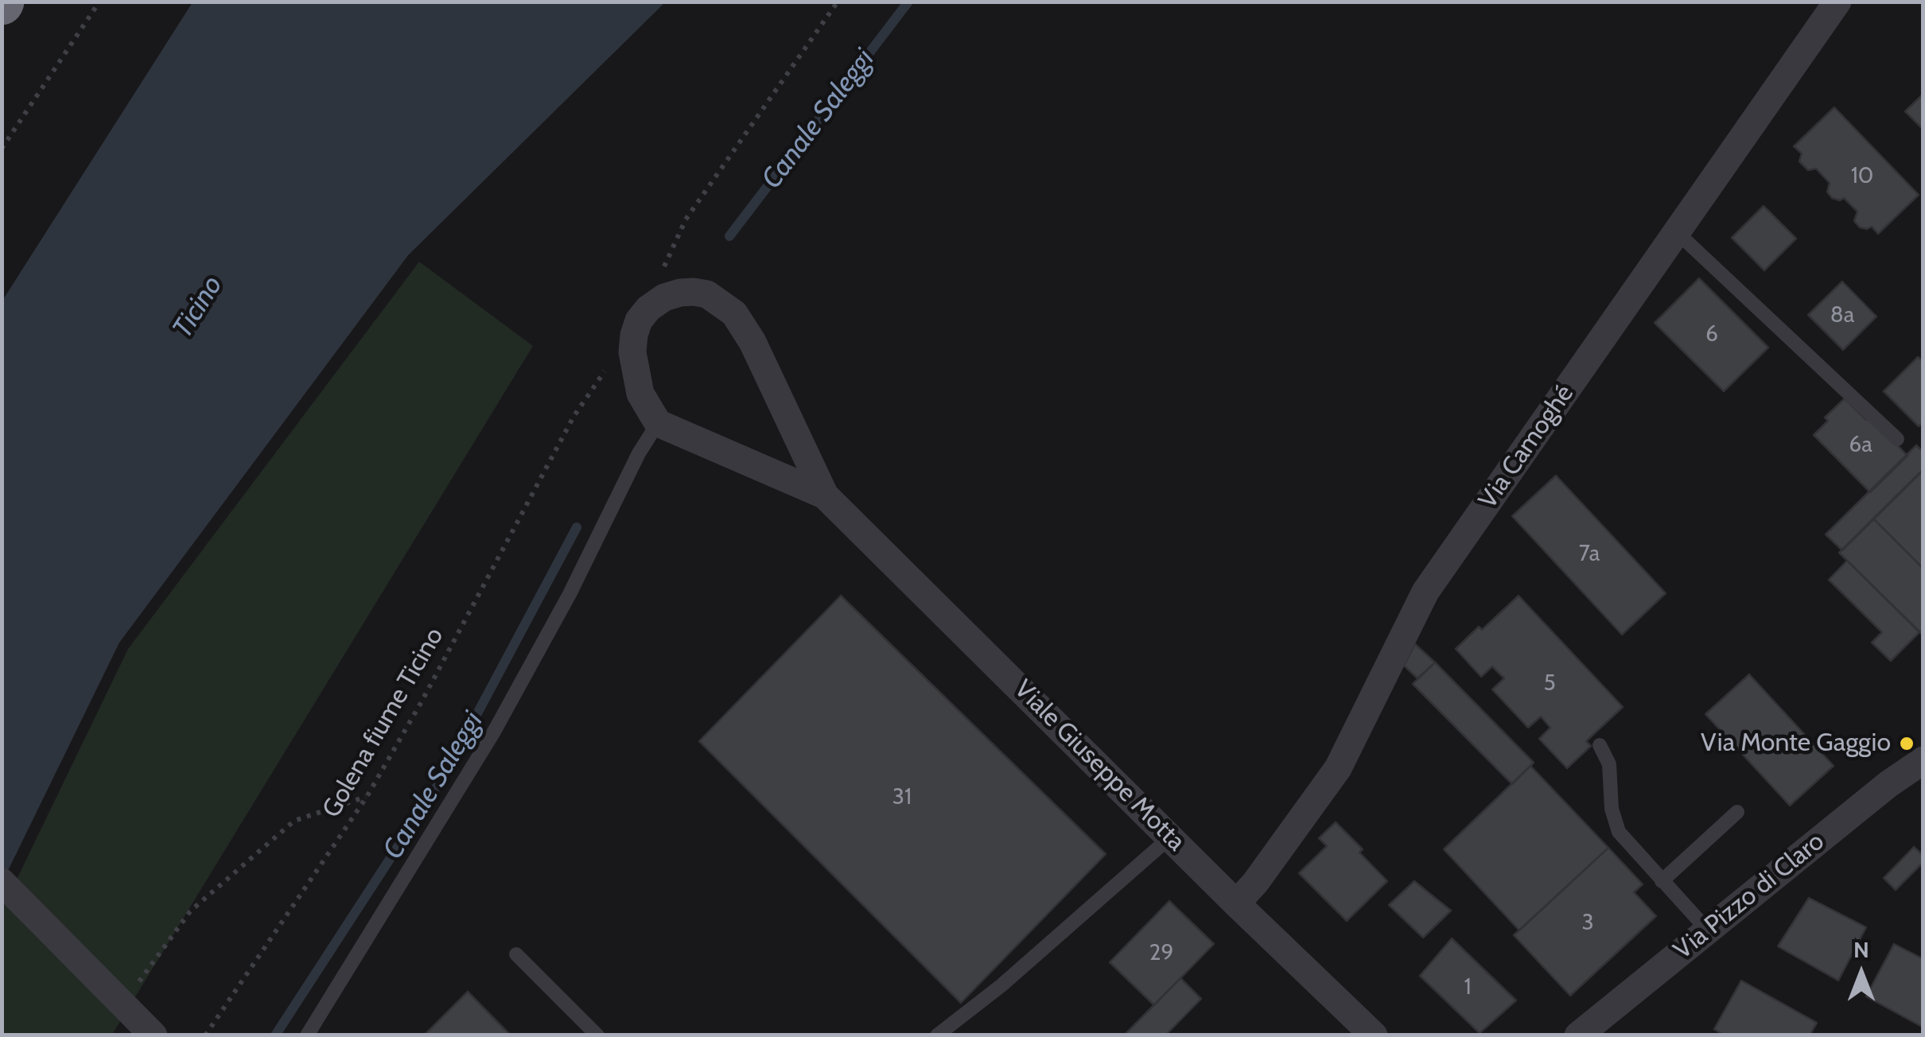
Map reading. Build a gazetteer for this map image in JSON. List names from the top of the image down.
{
  "streets": {
    "street": ["Via Camoghé", "Viale Giuseppe Motta", "Via Pizzo di Claro"],
    "path": ["Golena fiume Ticino"]
  },
  "crossings": [
    ["Via Camoghé", "Viale Giuseppe Motta"]
  ],
  "water": ["Canale Saleggi", "Ticino"],
  "places": ["Via Monte Gaggio"],
  "house_numbers": [
    "10",
    "8a",
    "6",
    "6a",
    "7a",
    "5",
    "31",
    "3",
    "29",
    "1"
  ],
  "north": "top"
}
